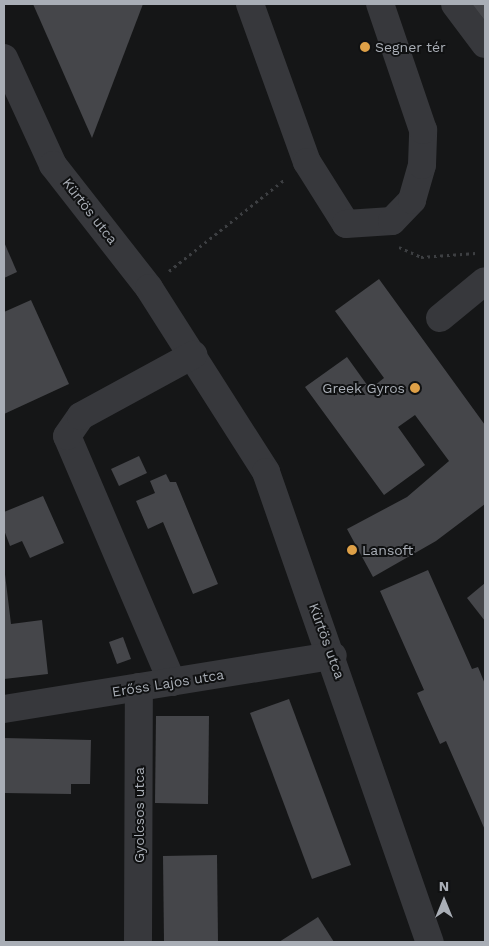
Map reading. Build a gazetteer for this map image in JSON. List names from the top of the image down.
{
  "streets": {
    "street": ["Kürtös utca", "Erőss Lajos utca", "Gyolcsos utca"]
  },
  "crossings": [
    ["Kürtös utca", "Erőss Lajos utca"],
    ["Erőss Lajos utca", "Gyolcsos utca"]
  ],
  "places": ["Segner tér", "Greek Gyros", "Lansoft"],
  "north": "top"
}
